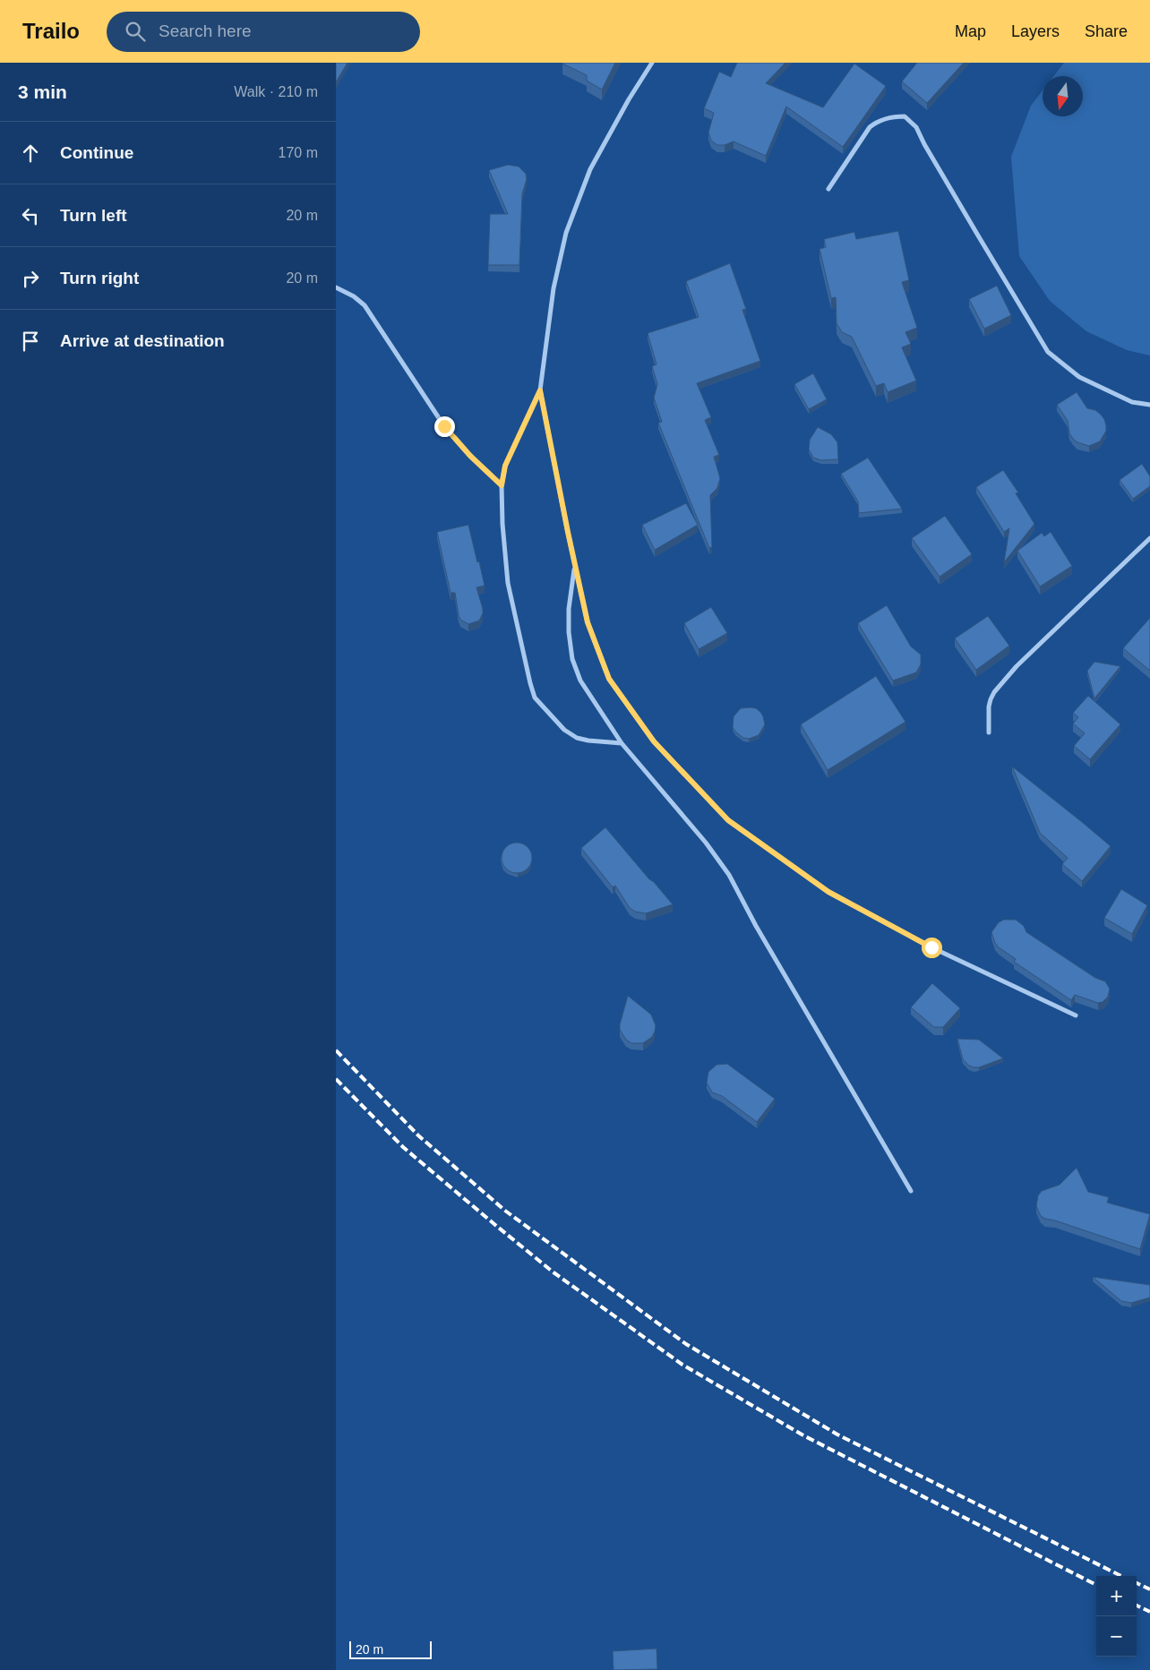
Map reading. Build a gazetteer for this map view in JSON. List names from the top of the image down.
{
  "scale_bar": "20 m",
  "north": "bottom",
  "page": {
    "header": "Trailo",
    "search": "Search here",
    "nav": ["Map", "Layers", "Share"],
    "heading": ["3 min", "Walk · 210 m"],
    "list": [
      ["Continue", "170 m"],
      ["Turn left", "20 m"],
      ["Turn right", "20 m"],
      "Arrive at destination"
    ],
    "map_buttons": ["+", "−"],
    "scale": "20 m"
  }
}
